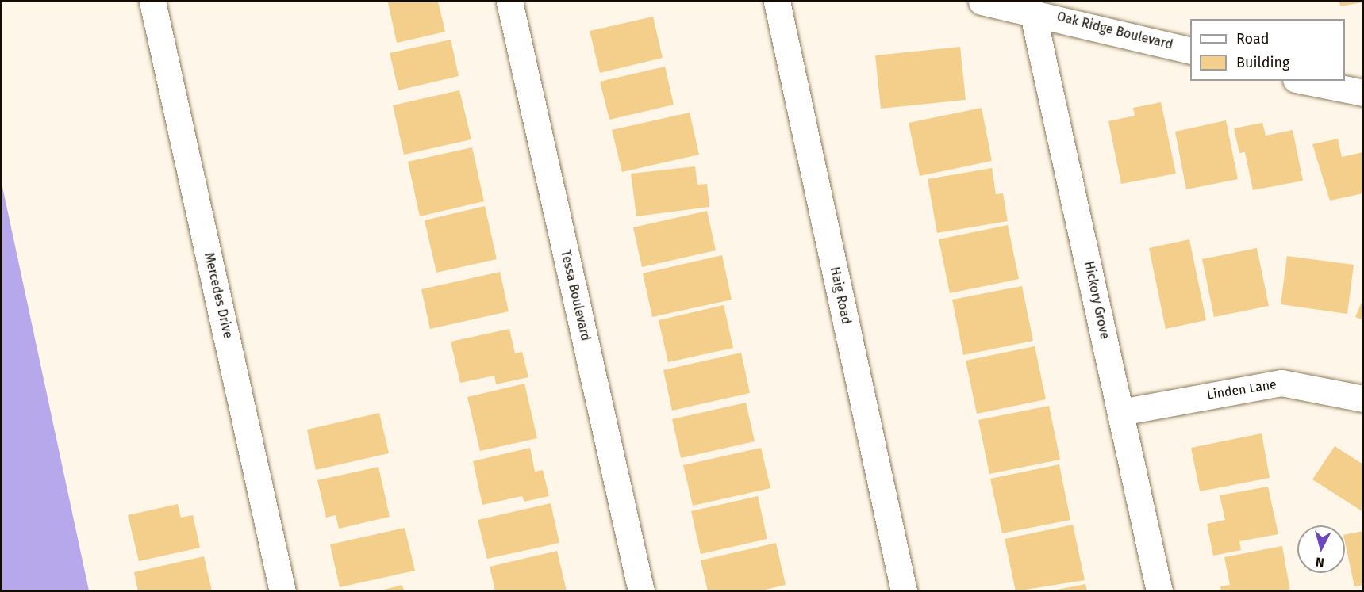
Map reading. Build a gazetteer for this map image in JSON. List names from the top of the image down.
{
  "streets": {
    "street": [
      "Oak Ridge Boulevard",
      "Mercedes Drive",
      "Tessa Boulevard",
      "Haig Road",
      "Hickory Grove",
      "Linden Lane"
    ]
  },
  "crossings": [
    ["Oak Ridge Boulevard", "Hickory Grove"],
    ["Hickory Grove", "Linden Lane"]
  ],
  "legend": ["Road", "Building"],
  "north": "bottom"
}
